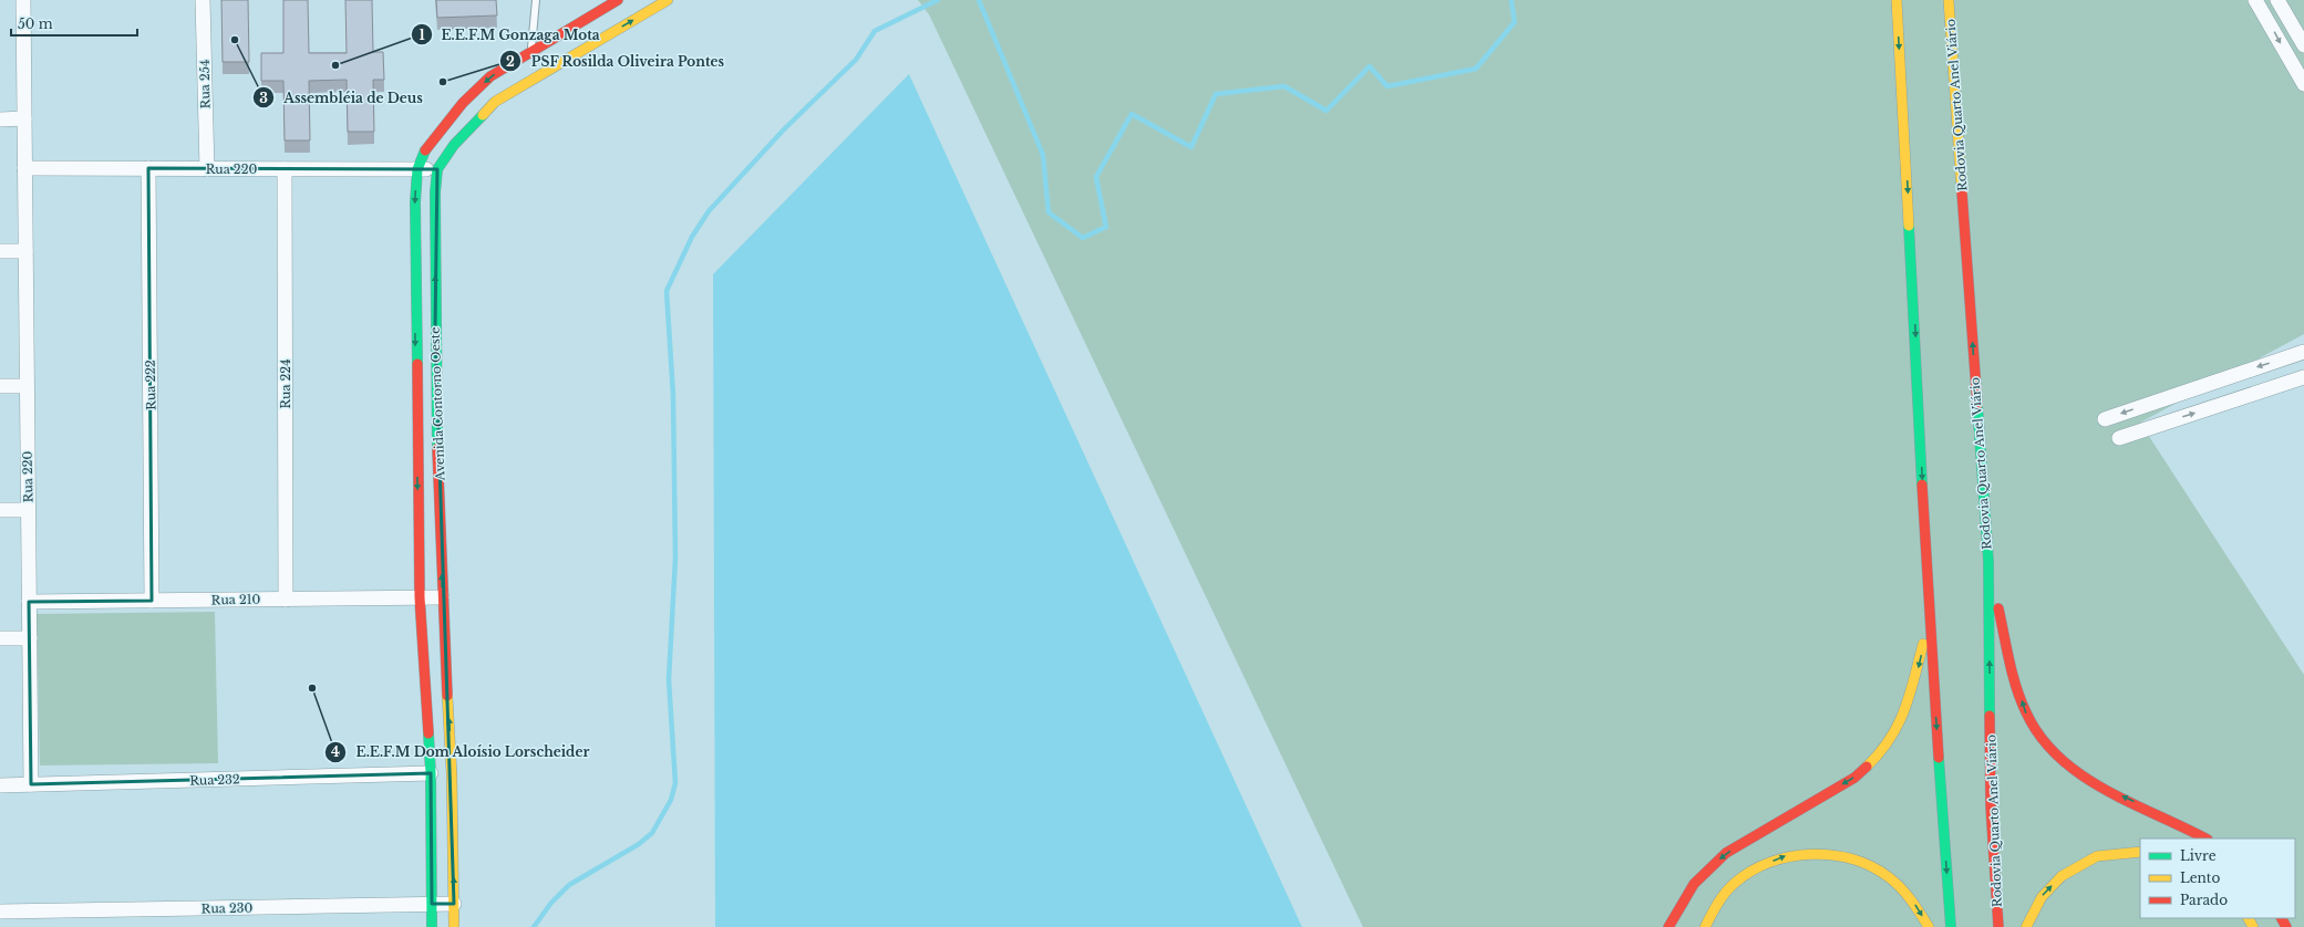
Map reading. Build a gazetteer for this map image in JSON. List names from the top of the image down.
{
  "streets": {
    "main road": ["Rodovia Quarto Anel Viário", "Avenida Contorno Oeste"],
    "street": [
      "Rua 254",
      "Rua 220",
      "Rua 224",
      "Rua 222",
      "Rua 210",
      "Rua 232",
      "Rua 230"
    ]
  },
  "crossings": [
    ["Rua 254", "Rua 220"],
    ["Rua 220", "Rua 224"],
    ["Rua 220", "Rua 222"],
    ["Rua 220", "Avenida Contorno Oeste"],
    ["Rua 220", "Rua 210"],
    ["Rua 220", "Rua 232"],
    ["Rua 224", "Rua 210"],
    ["Rua 222", "Rua 210"],
    ["Avenida Contorno Oeste", "Rua 210"],
    ["Avenida Contorno Oeste", "Rua 232"],
    ["Avenida Contorno Oeste", "Rua 230"]
  ],
  "places": [
    "Assembléia de Deus",
    "E.E.F.M Gonzaga Mota",
    "PSF Rosilda Oliveira Pontes",
    "E.E.F.M Dom Aloísio Lorscheider"
  ],
  "legend": ["Livre", "Lento", "Parado"],
  "scale_bar": "50 m"
}
